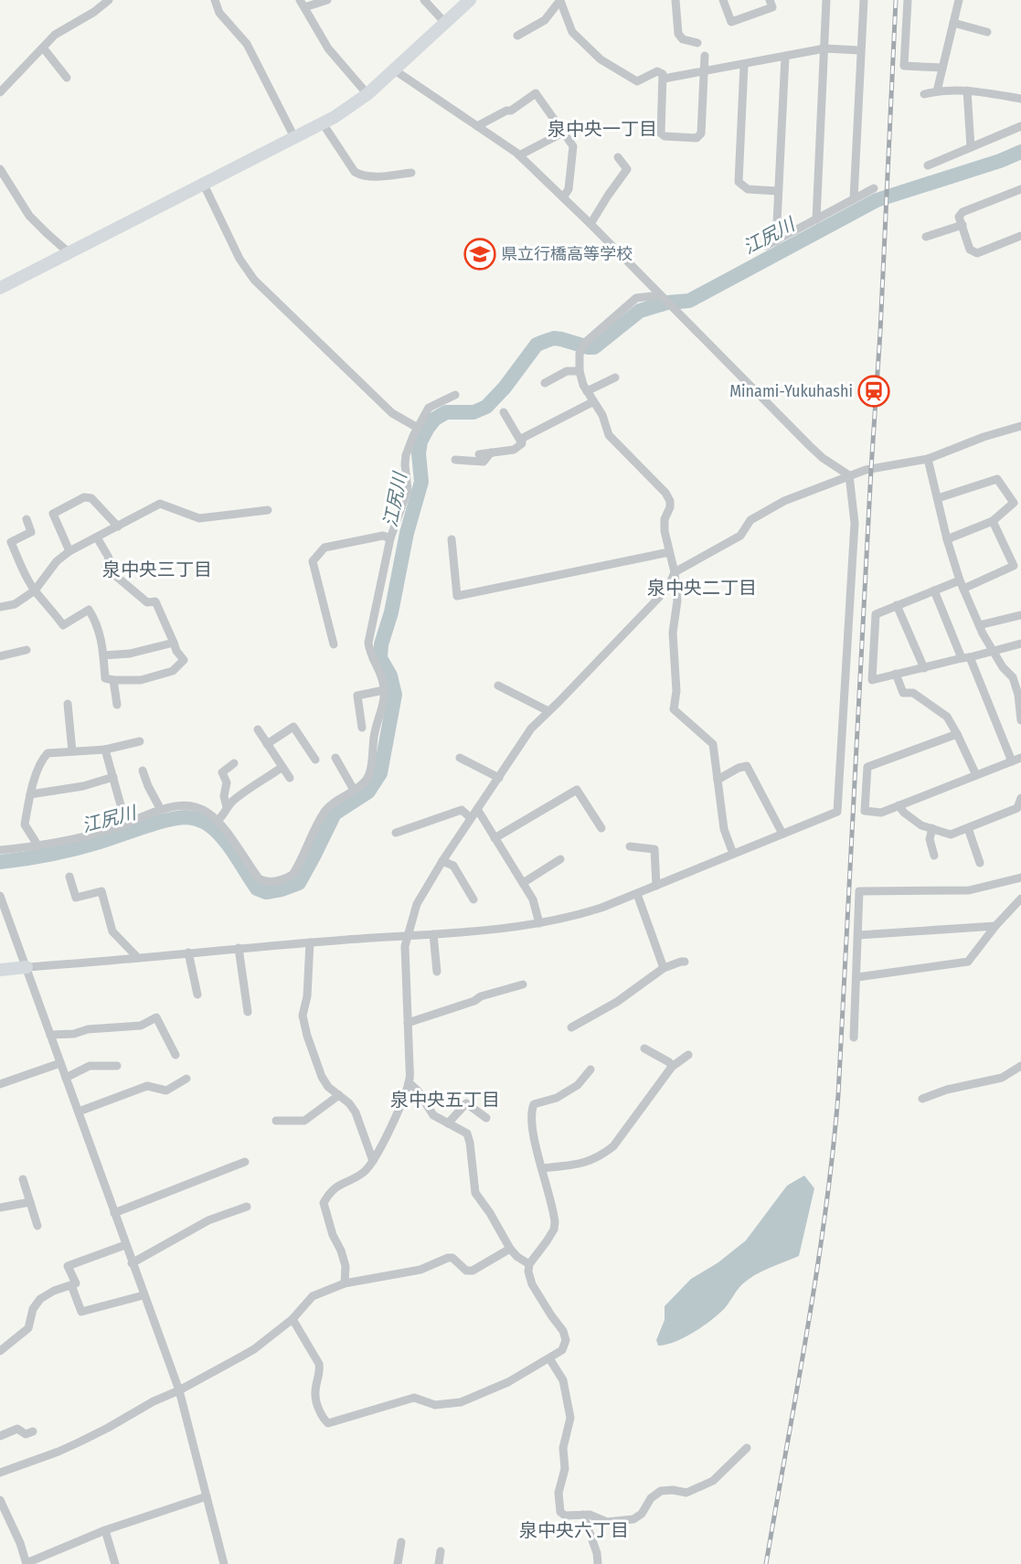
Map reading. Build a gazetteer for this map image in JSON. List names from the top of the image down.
{
  "districts": [
    "泉中央一丁目",
    "泉中央三丁目",
    "泉中央二丁目",
    "泉中央五丁目",
    "泉中央六丁目"
  ],
  "water": ["江尻川"],
  "places": {
    "school or university": ["県立行橋高等学校"],
    "station": ["Minami-Yukuhashi"]
  }
}
